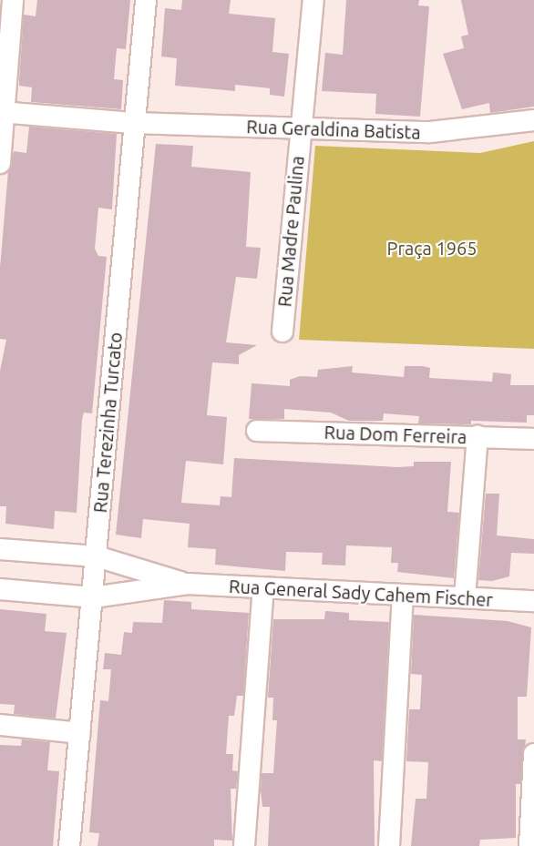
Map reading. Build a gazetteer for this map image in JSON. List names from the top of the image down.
{
  "streets": {
    "street": [
      "Rua Geraldina Batista",
      "Rua Madre Paulina",
      "Rua Terezinha Turcato",
      "Rua Dom Ferreira",
      "Rua General Sady Cahem Fischer"
    ]
  },
  "crossings": [
    ["Rua Geraldina Batista", "Rua Madre Paulina"],
    ["Rua Geraldina Batista", "Rua Terezinha Turcato"]
  ],
  "parks": ["Praça 1965"]
}
